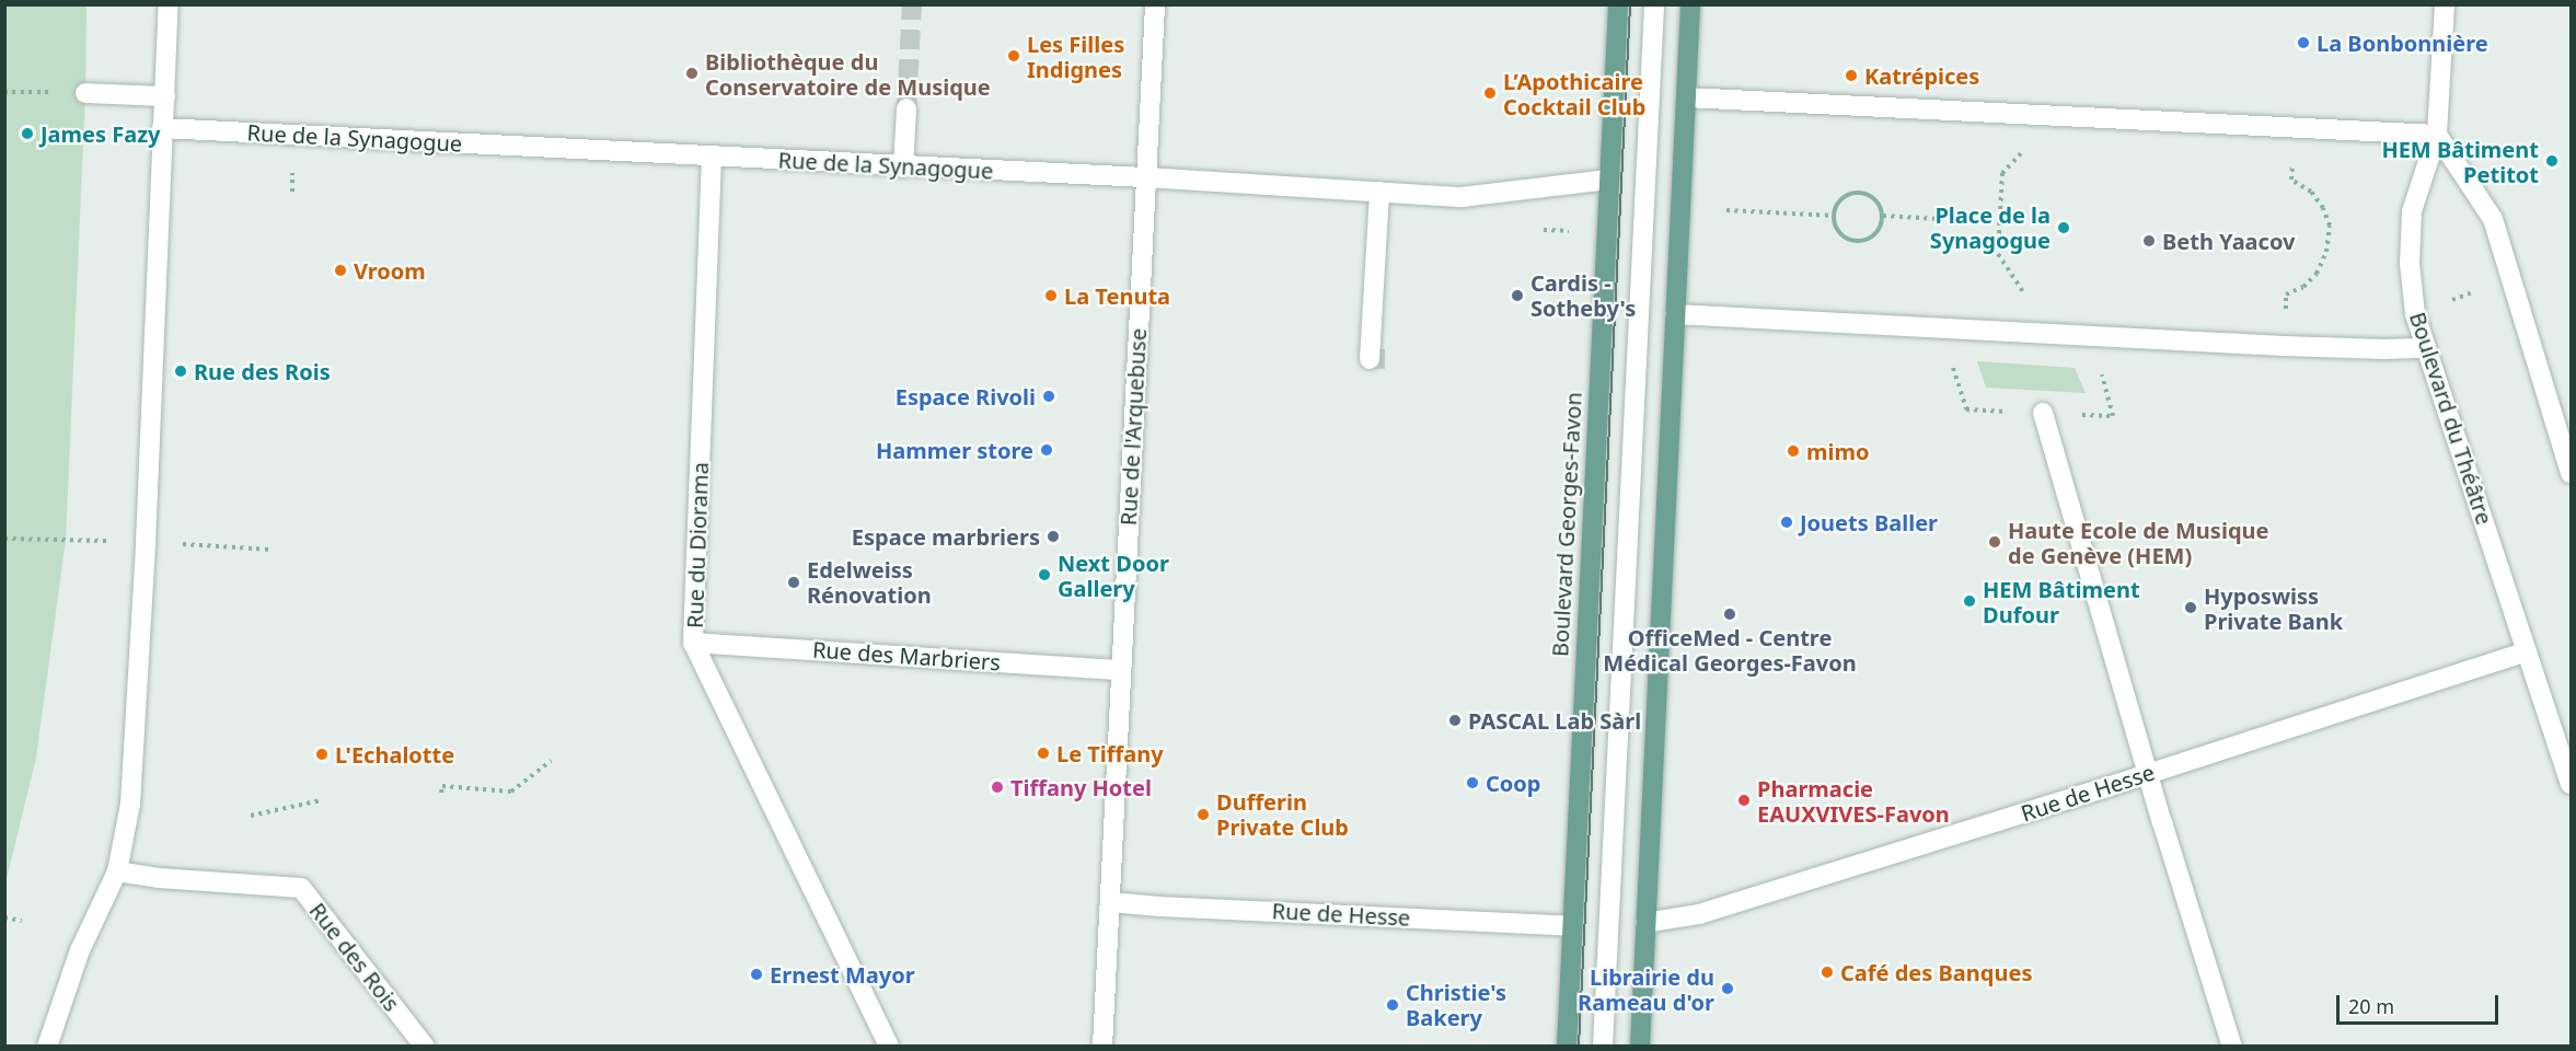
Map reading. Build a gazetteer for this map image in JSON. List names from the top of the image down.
{
  "streets": {
    "main road": ["Boulevard Georges-Favon"],
    "street": [
      "Rue de la Synagogue",
      "Boulevard du Théâtre",
      "Rue de l'Arquebuse",
      "Rue du Diorama",
      "Rue des Marbriers",
      "Rue de Hesse",
      "Rue des Rois"
    ]
  },
  "crossings": [
    ["Rue de la Synagogue", "Rue de l'Arquebuse"],
    ["Rue de la Synagogue", "Boulevard Georges-Favon"],
    ["Rue de la Synagogue", "Rue du Diorama"],
    ["Boulevard du Théâtre", "Rue de Hesse"],
    ["Rue de l'Arquebuse", "Rue des Marbriers"],
    ["Rue de l'Arquebuse", "Rue de Hesse"],
    ["Boulevard Georges-Favon", "Rue de Hesse"],
    ["Rue du Diorama", "Rue des Marbriers"]
  ],
  "places": [
    "La Bonbonnière",
    "Les Filles Indignes",
    "Bibliothèque du Conservatoire de Musique",
    "Katrépices",
    "L’Apothicaire Cocktail Club",
    "James Fazy",
    "HEM Bâtiment Petitot",
    "Place de la Synagogue",
    "Beth Yaacov",
    "Vroom",
    "La Tenuta",
    "Cardis - Sotheby's",
    "Rue des Rois",
    "Espace Rivoli",
    "Hammer store",
    "mimo",
    "Jouets Baller",
    "Espace marbriers",
    "Haute Ecole de Musique de Genève (HEM)",
    "Next Door Gallery",
    "Edelweiss Rénovation",
    "HEM Bâtiment Dufour",
    "Hyposwiss Private Bank",
    "OfficeMed - Centre Médical Georges-Favon",
    "PASCAL Lab Sàrl",
    "Le Tiffany",
    "L'Echalotte",
    "Coop",
    "Tiffany Hotel",
    "Pharmacie EAUXVIVES-Favon",
    "Dufferin Private Club",
    "Café des Banques",
    "Ernest Mayor",
    "Librairie du Rameau d'or",
    "Christie's Bakery"
  ],
  "scale_bar": "20 m"
}
